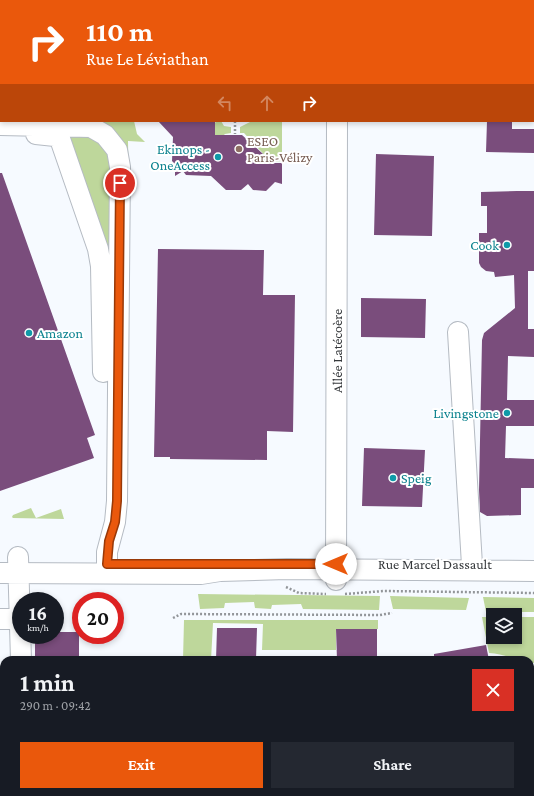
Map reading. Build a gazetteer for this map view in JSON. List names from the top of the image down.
{
  "streets": {
    "street": ["Allée Latécoère", "Rue Marcel Dassault"]
  },
  "crossings": [
    ["Allée Latécoère", "Rue Marcel Dassault"]
  ],
  "places": [
    "ESEO Paris-Vélizy",
    "Ekinops - OneAccess",
    "Cook",
    "Amazon",
    "Livingstone",
    "Speig"
  ],
  "page": {
    "turn": ["110 m", "Rue Le Léviathan"],
    "speed": "16 km/h",
    "limit": "20",
    "heading": ["1 min", "290 m · 09:42"],
    "buttons": ["Exit", "Share"]
  }
}
